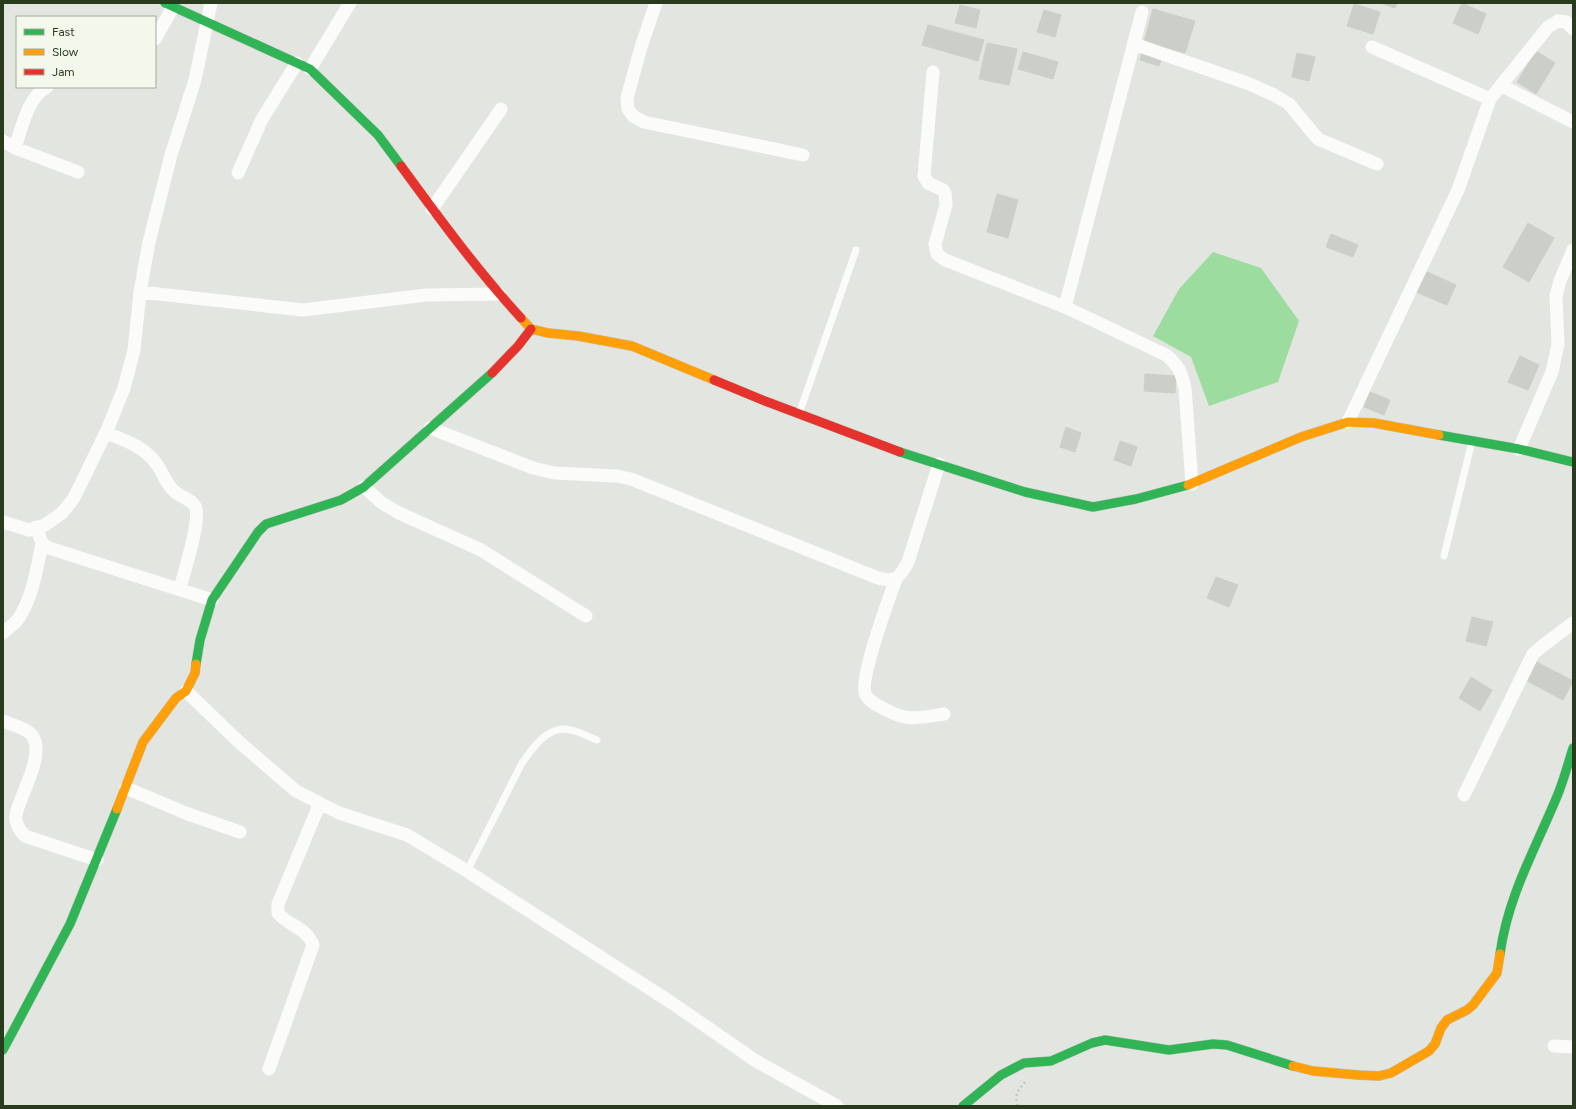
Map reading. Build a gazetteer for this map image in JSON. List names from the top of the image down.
{
  "legend": ["Fast", "Slow", "Jam"]
}
